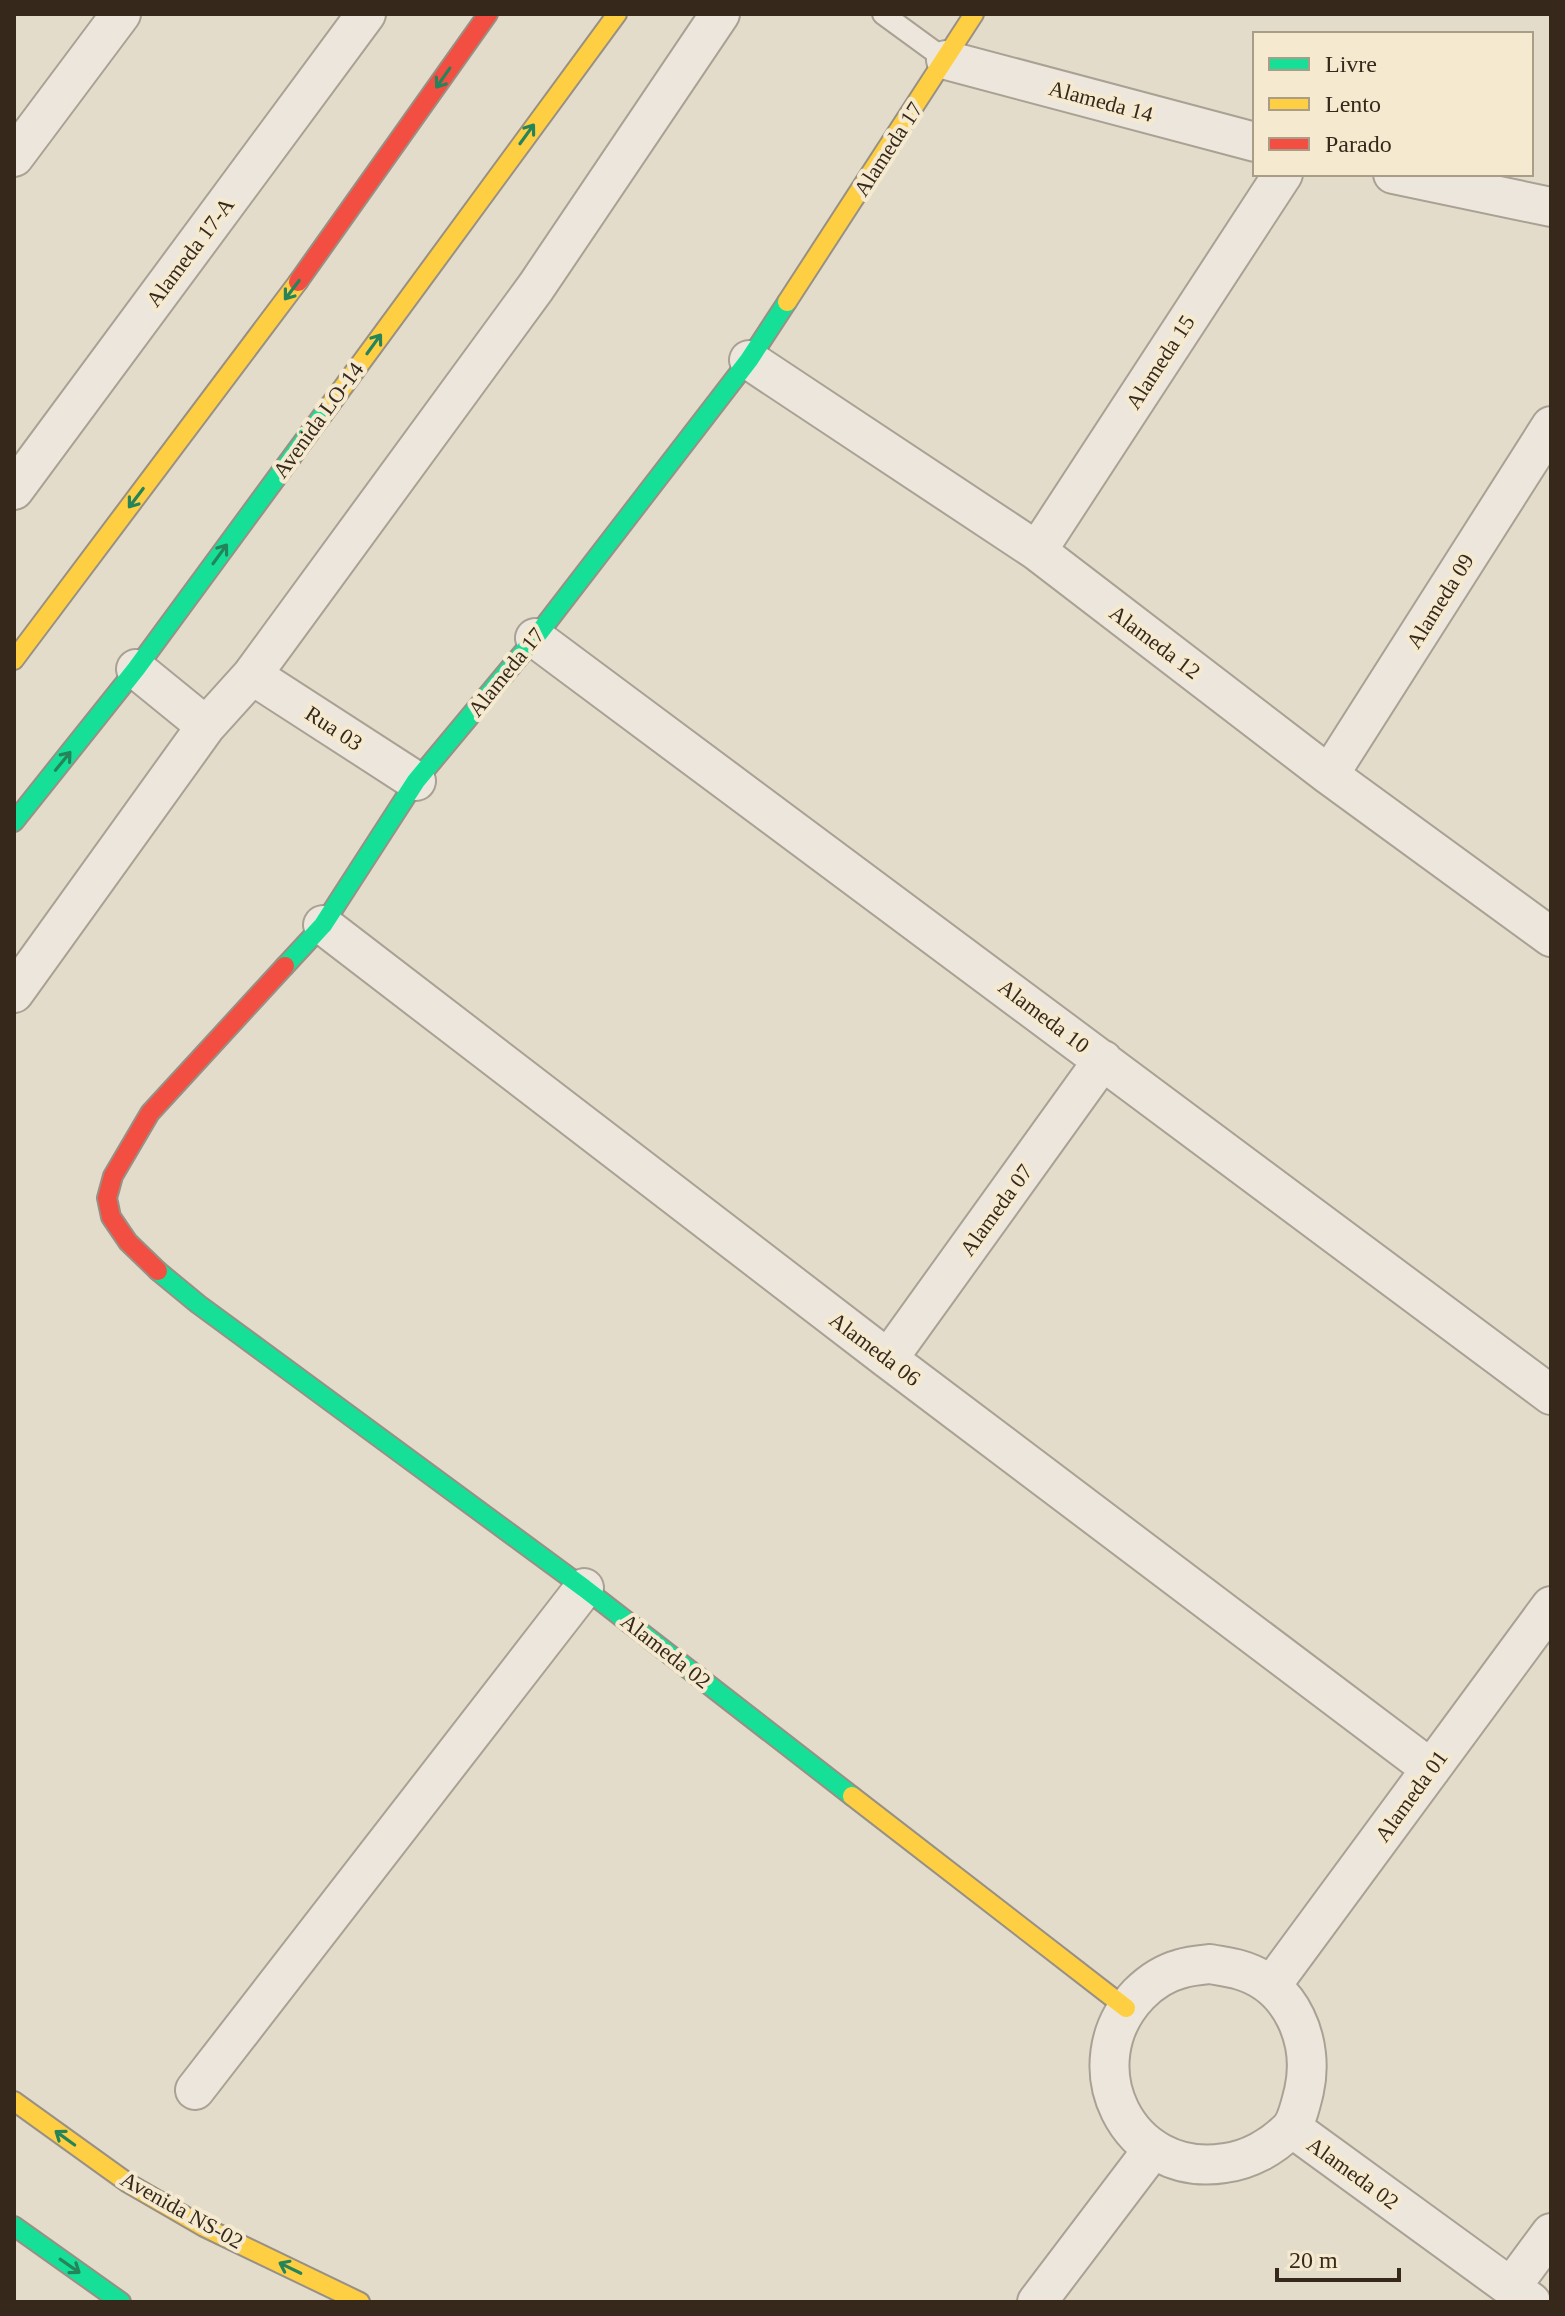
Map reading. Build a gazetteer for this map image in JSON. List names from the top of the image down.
{
  "streets": {
    "street": [
      "Alameda 14",
      "Alameda 17",
      "Alameda 17-A",
      "Alameda 15",
      "Avenida LO-14",
      "Alameda 09",
      "Alameda 12",
      "Rua 03",
      "Alameda 10",
      "Alameda 07",
      "Alameda 06",
      "Alameda 02",
      "Alameda 01",
      "Avenida NS-02"
    ]
  },
  "crossings": [
    ["Alameda 14", "Alameda 17"],
    ["Alameda 17", "Alameda 12"],
    ["Alameda 17", "Rua 03"],
    ["Alameda 17", "Alameda 10"],
    ["Alameda 17", "Alameda 06"],
    ["Alameda 17", "Alameda 02"],
    ["Alameda 15", "Alameda 12"],
    ["Alameda 09", "Alameda 12"],
    ["Alameda 10", "Alameda 07"],
    ["Alameda 07", "Alameda 06"],
    ["Alameda 06", "Alameda 01"],
    ["Alameda 02", "Alameda 01"]
  ],
  "legend": ["Livre", "Lento", "Parado"],
  "scale_bar": "20 m"
}
